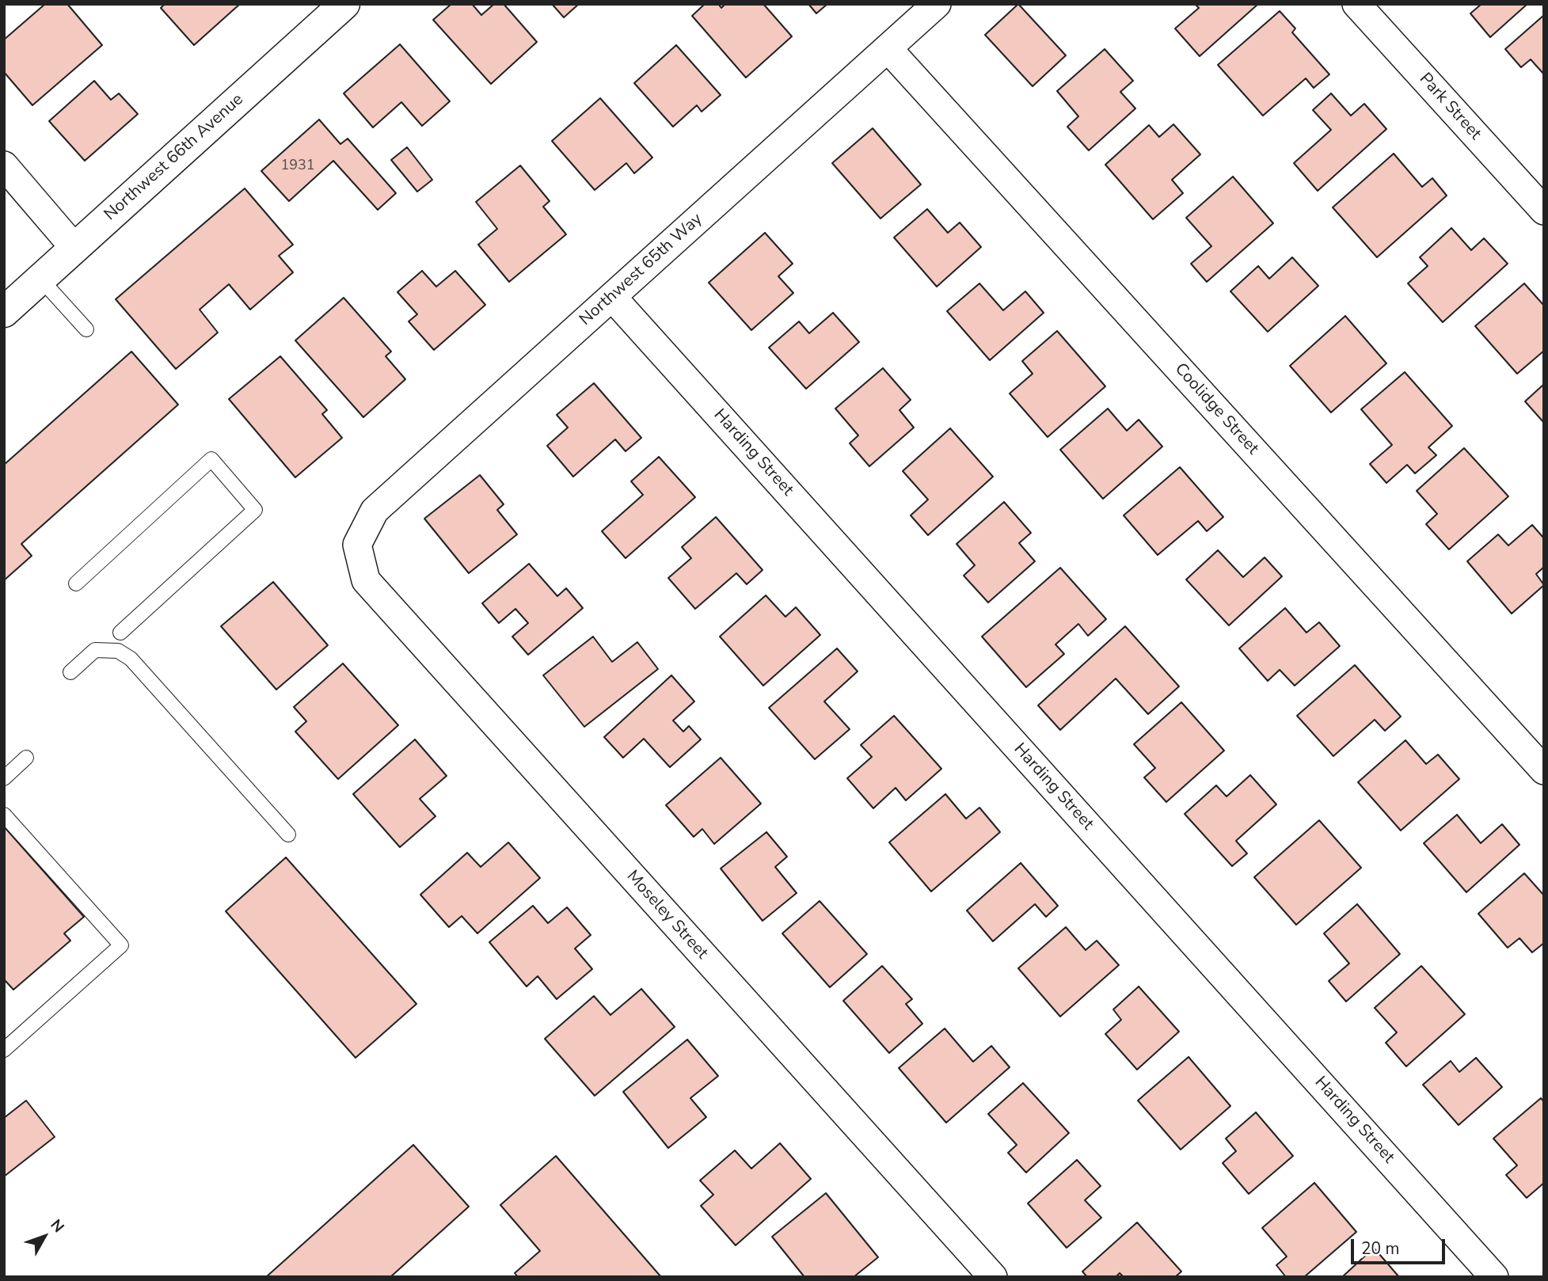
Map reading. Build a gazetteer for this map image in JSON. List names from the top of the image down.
{
  "streets": {
    "street": [
      "Park Street",
      "Northwest 66th Avenue",
      "Northwest 65th Way",
      "Coolidge Street",
      "Harding Street",
      "Moseley Street"
    ]
  },
  "crossings": [
    ["Northwest 65th Way", "Coolidge Street"],
    ["Northwest 65th Way", "Harding Street"],
    ["Northwest 65th Way", "Moseley Street"]
  ],
  "house_numbers": ["1931"],
  "scale_bar": "20 m",
  "north": "top right"
}
